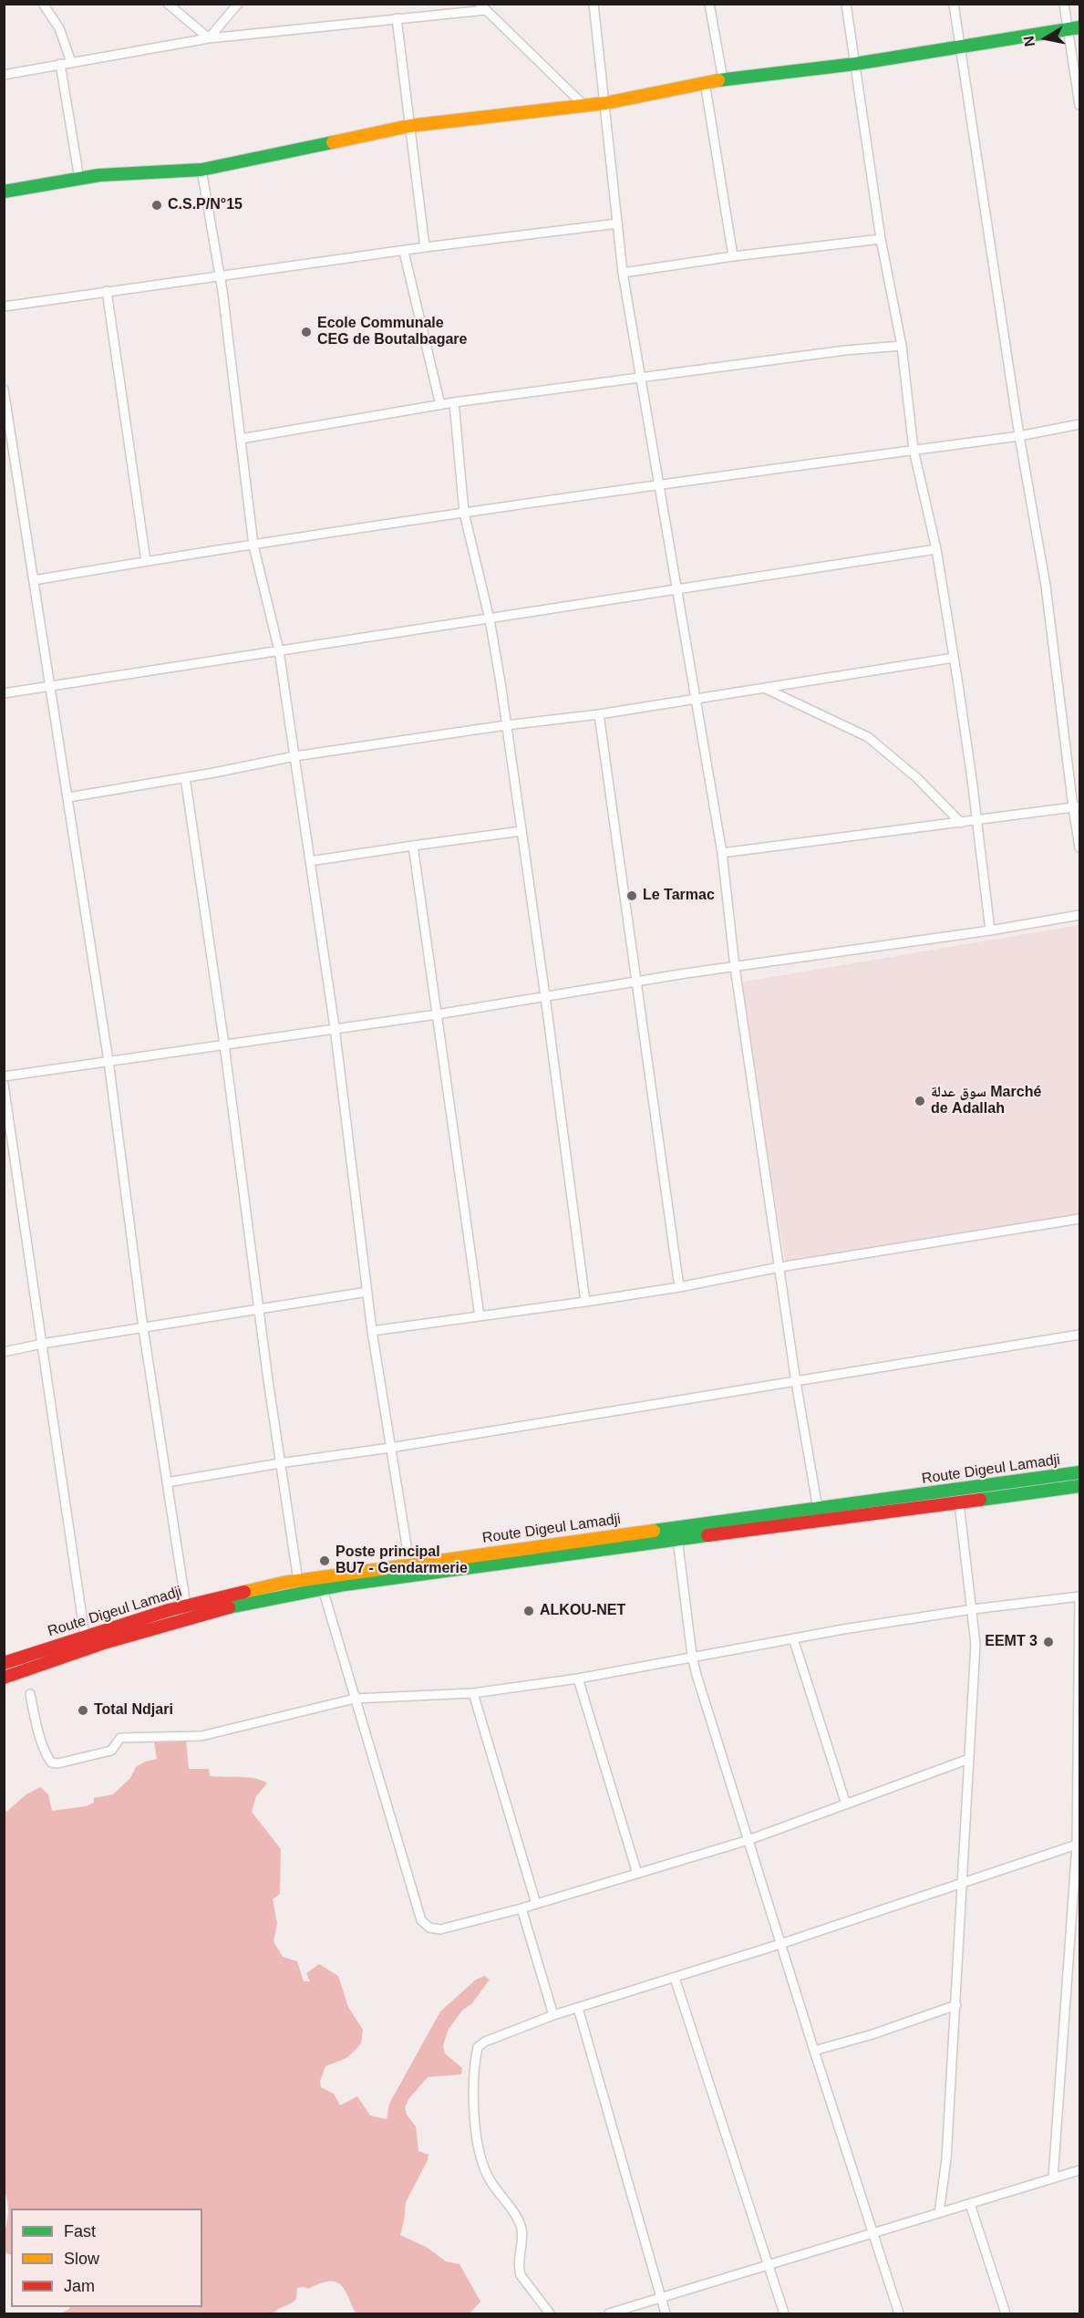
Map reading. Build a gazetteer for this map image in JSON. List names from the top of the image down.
{
  "streets": {
    "main road": ["Route Digeul Lamadji"]
  },
  "places": [
    "C.S.P/N°15",
    "Ecole Communale CEG de Boutalbagare",
    "Le Tarmac",
    "سوق عدلة Marché de Adallah",
    "Poste principal BU7 - Gendarmerie",
    "ALKOU-NET",
    "EEMT 3",
    "Total Ndjari"
  ],
  "legend": ["Fast", "Slow", "Jam"],
  "north": "left"
}
